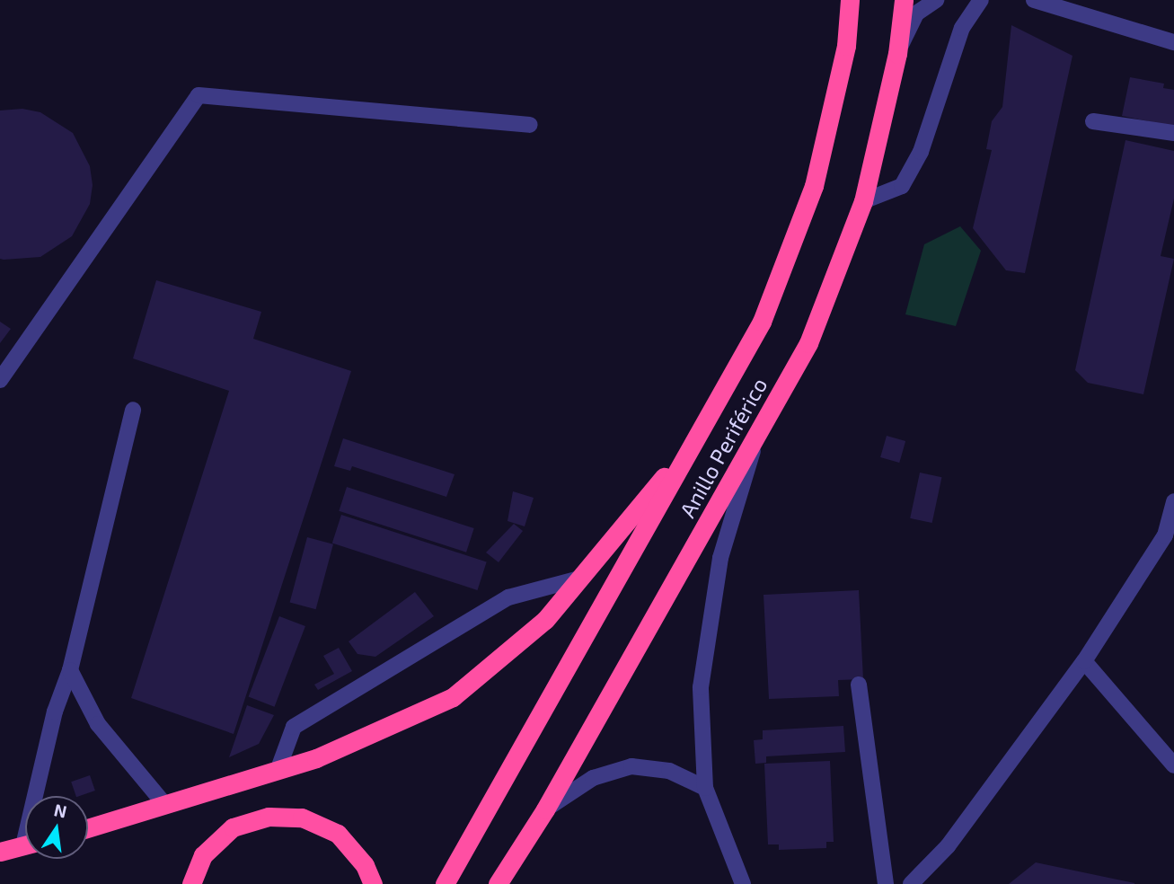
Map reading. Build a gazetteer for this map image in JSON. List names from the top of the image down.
{
  "streets": {
    "highway": ["Anillo Periférico"]
  },
  "north": "top"
}
